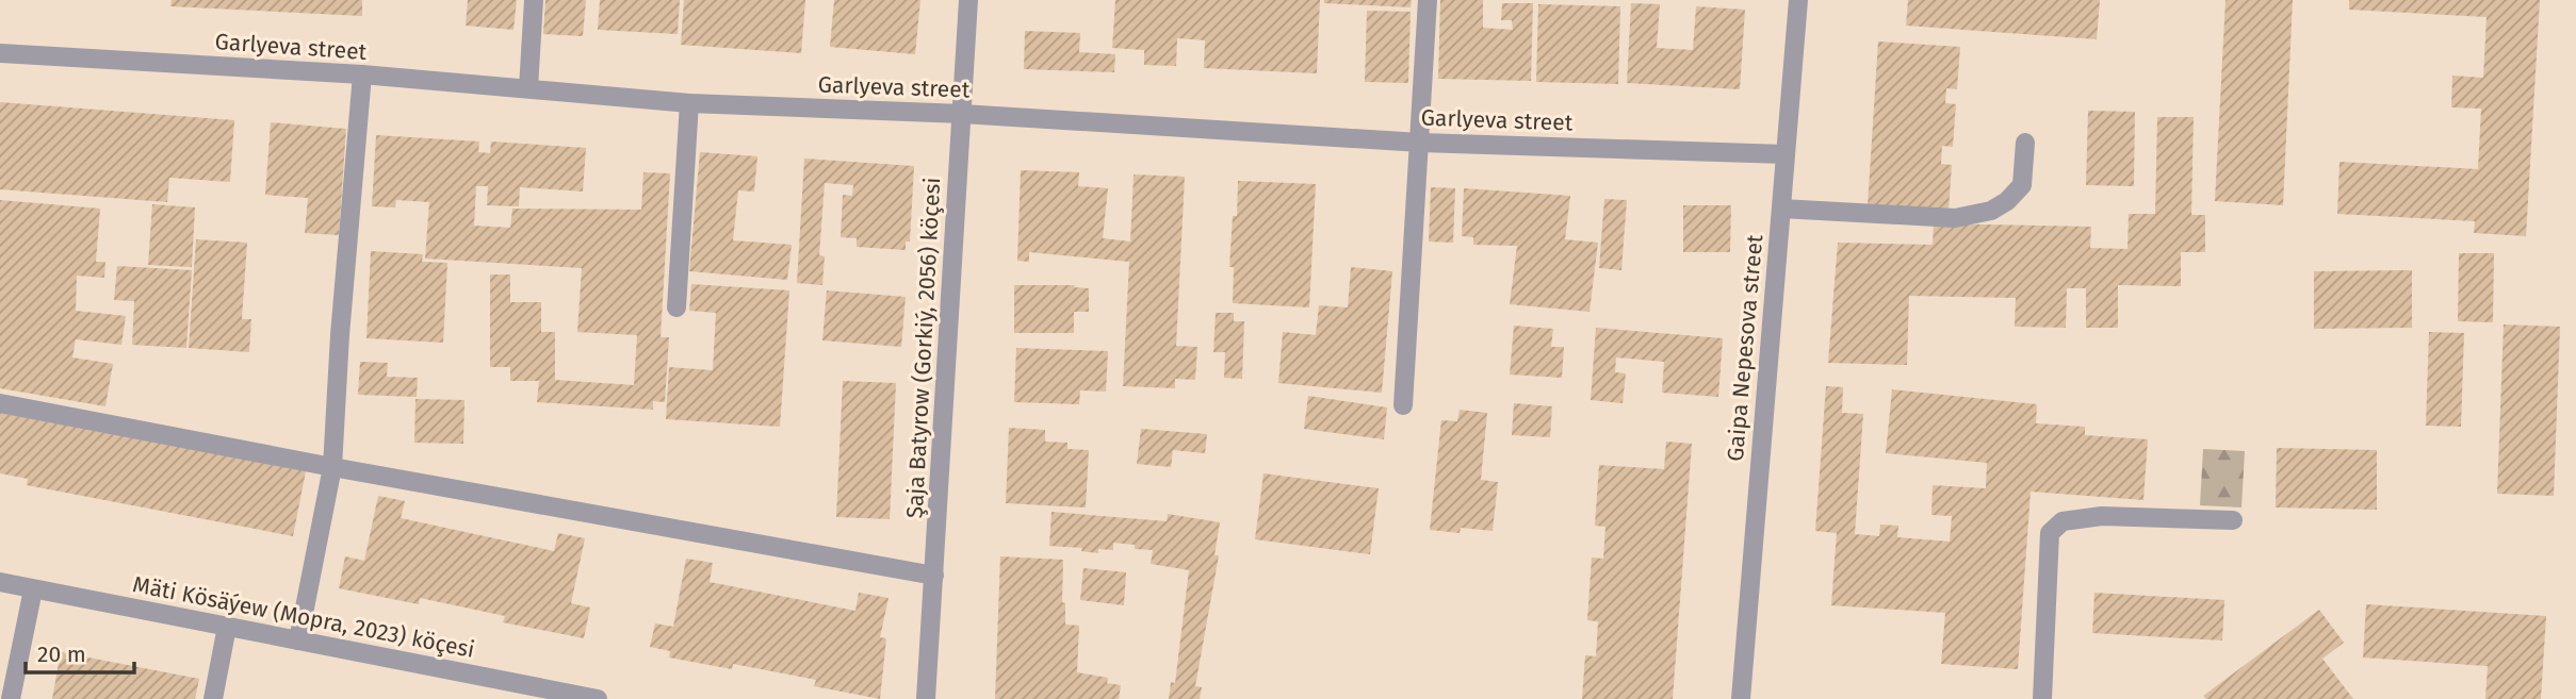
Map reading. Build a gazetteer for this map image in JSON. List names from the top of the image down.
{
  "streets": {
    "street": [
      "Garlyeva street",
      "Şaja Batyrow (Gorkiý, 2056) köçesi",
      "Gaipa Nepesova street",
      "Mäti Kösäýew (Mopra, 2023) köçesi"
    ]
  },
  "crossings": [
    ["Garlyeva street", "Şaja Batyrow (Gorkiý, 2056) köçesi"],
    ["Garlyeva street", "Gaipa Nepesova street"]
  ],
  "scale_bar": "20 m"
}
